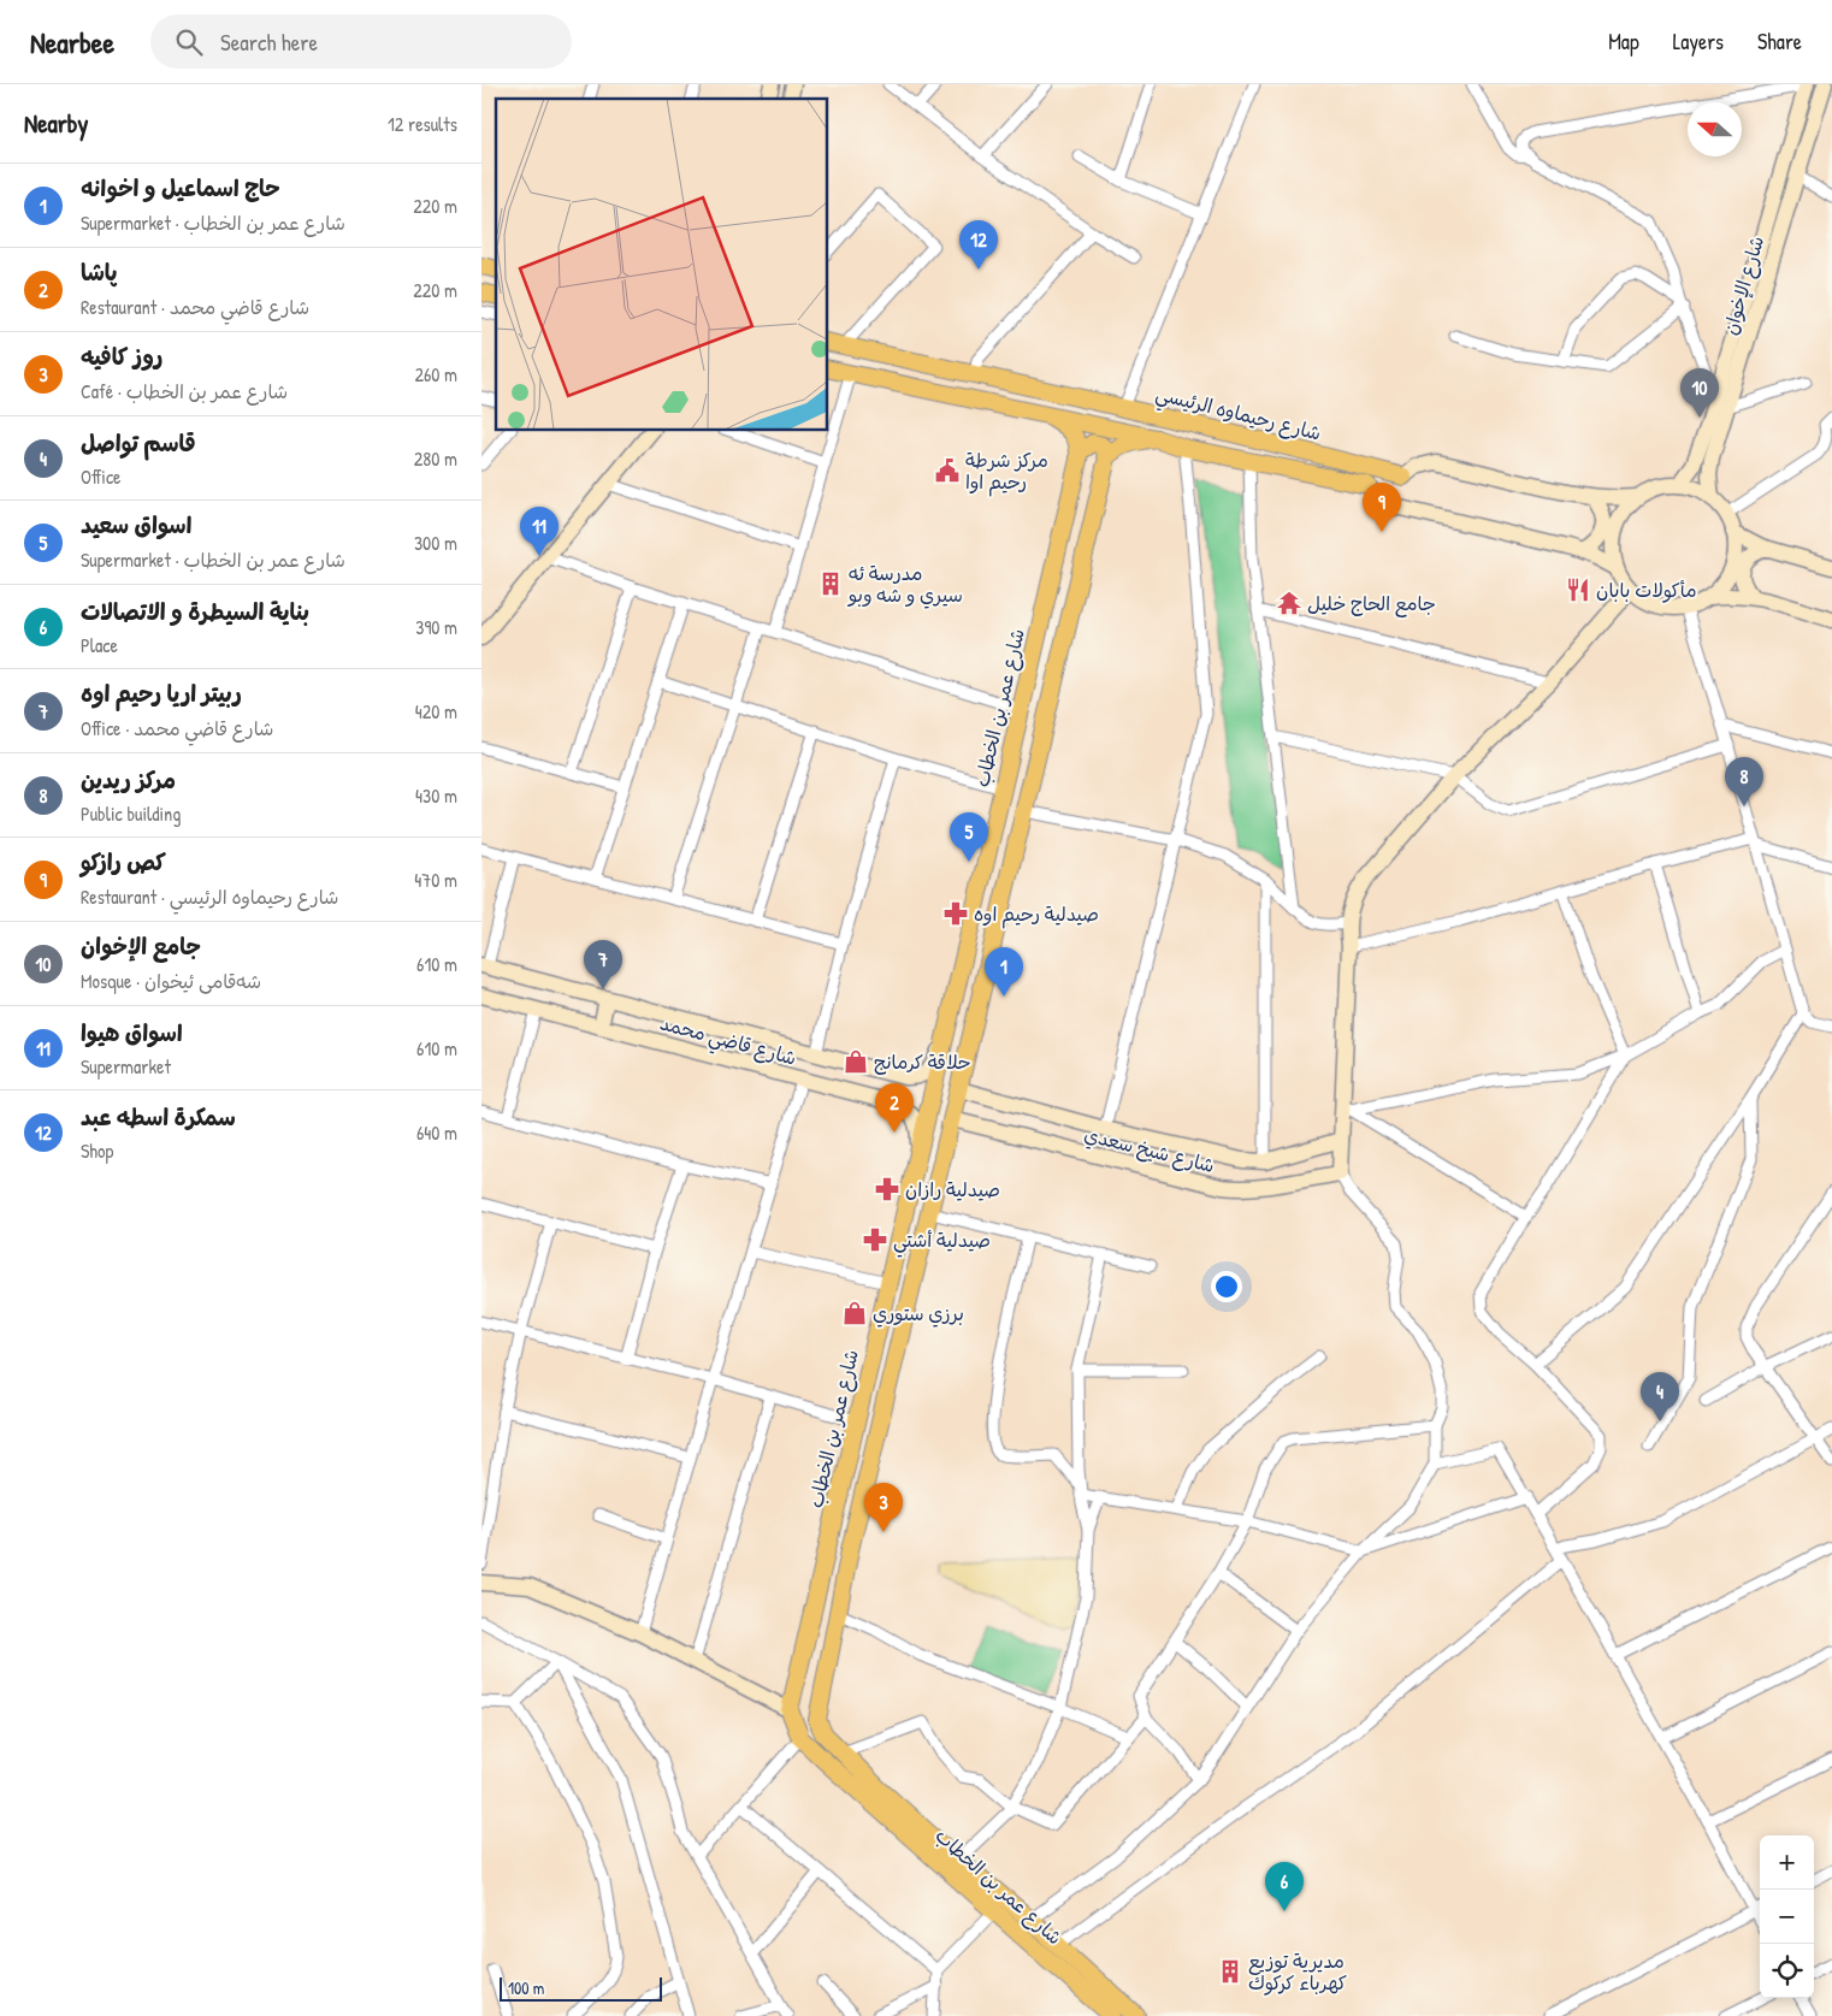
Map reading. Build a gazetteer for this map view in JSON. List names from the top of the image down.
{
  "streets": {
    "main road": [
      "شارع الإخوان",
      "شارع رحيماوه الرئيسي",
      "شارع عمر بن الخطاب",
      "شارع قاضي محمد",
      "شارع شيخ سعدي"
    ]
  },
  "crossings": [
    ["شارع الإخوان", "شارع رحيماوه الرئيسي"],
    ["شارع عمر بن الخطاب", "شارع قاضي محمد"],
    ["شارع عمر بن الخطاب", "شارع شيخ سعدي"]
  ],
  "places": {
    "public building": ["مركز شرطة رحيم اوا"],
    "building": ["مدرسة ئه سيري و شه وبو", "مديرية توزيع كهرباء كركوك"],
    "restaurant": ["مأكولات بابان"],
    "temple": ["جامع الحاج خليل"],
    "pharmacy": ["صيدلية رحيم اوه", "صيدلية رازان", "صيدلية أشتي"],
    "shop": ["حلاقة كرمانج", "برزي ستوري"]
  },
  "scale_bar": "100 m",
  "north": "left",
  "page": {
    "header": "Nearbee",
    "search": "Search here",
    "nav": ["Map", "Layers", "Share"],
    "heading": ["Nearby", "12 results"],
    "list": [
      {
        "mark": "1",
        "name": "حاج اسماعيل و اخوانه",
        "note": "Supermarket · شارع عمر بن الخطاب",
        "value": "220 m"
      },
      {
        "mark": "2",
        "name": "پاشا",
        "note": "Restaurant · شارع قاضي محمد",
        "value": "220 m"
      },
      {
        "mark": "3",
        "name": "روز كافيه",
        "note": "Café · شارع عمر بن الخطاب",
        "value": "260 m"
      },
      {
        "mark": "4",
        "name": "قاسم تواصل",
        "note": "Office",
        "value": "280 m"
      },
      {
        "mark": "5",
        "name": "اسواق سعيد",
        "note": "Supermarket · شارع عمر بن الخطاب",
        "value": "300 m"
      },
      {
        "mark": "6",
        "name": "بناية السيطرة و الاتصالات",
        "note": "Place",
        "value": "390 m"
      },
      {
        "mark": "7",
        "name": "ربيتر اريا رحيم اوه",
        "note": "Office · شارع قاضي محمد",
        "value": "420 m"
      },
      {
        "mark": "8",
        "name": "مركز ريدين",
        "note": "Public building",
        "value": "430 m"
      },
      {
        "mark": "9",
        "name": "كص رازكو",
        "note": "Restaurant · شارع رحيماوه الرئيسي",
        "value": "470 m"
      },
      {
        "mark": "10",
        "name": "جامع الإخوان",
        "note": "Mosque · شەقامی ئیخوان",
        "value": "610 m"
      },
      {
        "mark": "11",
        "name": "اسواق هيوا",
        "note": "Supermarket",
        "value": "610 m"
      },
      {
        "mark": "12",
        "name": "سمكرة اسطه عبد",
        "note": "Shop",
        "value": "640 m"
      }
    ],
    "pins": [
      "12",
      "10",
      "9",
      "11",
      "8",
      "5",
      "7",
      "1",
      "2",
      "4",
      "3",
      "6"
    ],
    "map_buttons": ["+", "−"],
    "scale": "100 m"
  }
}
